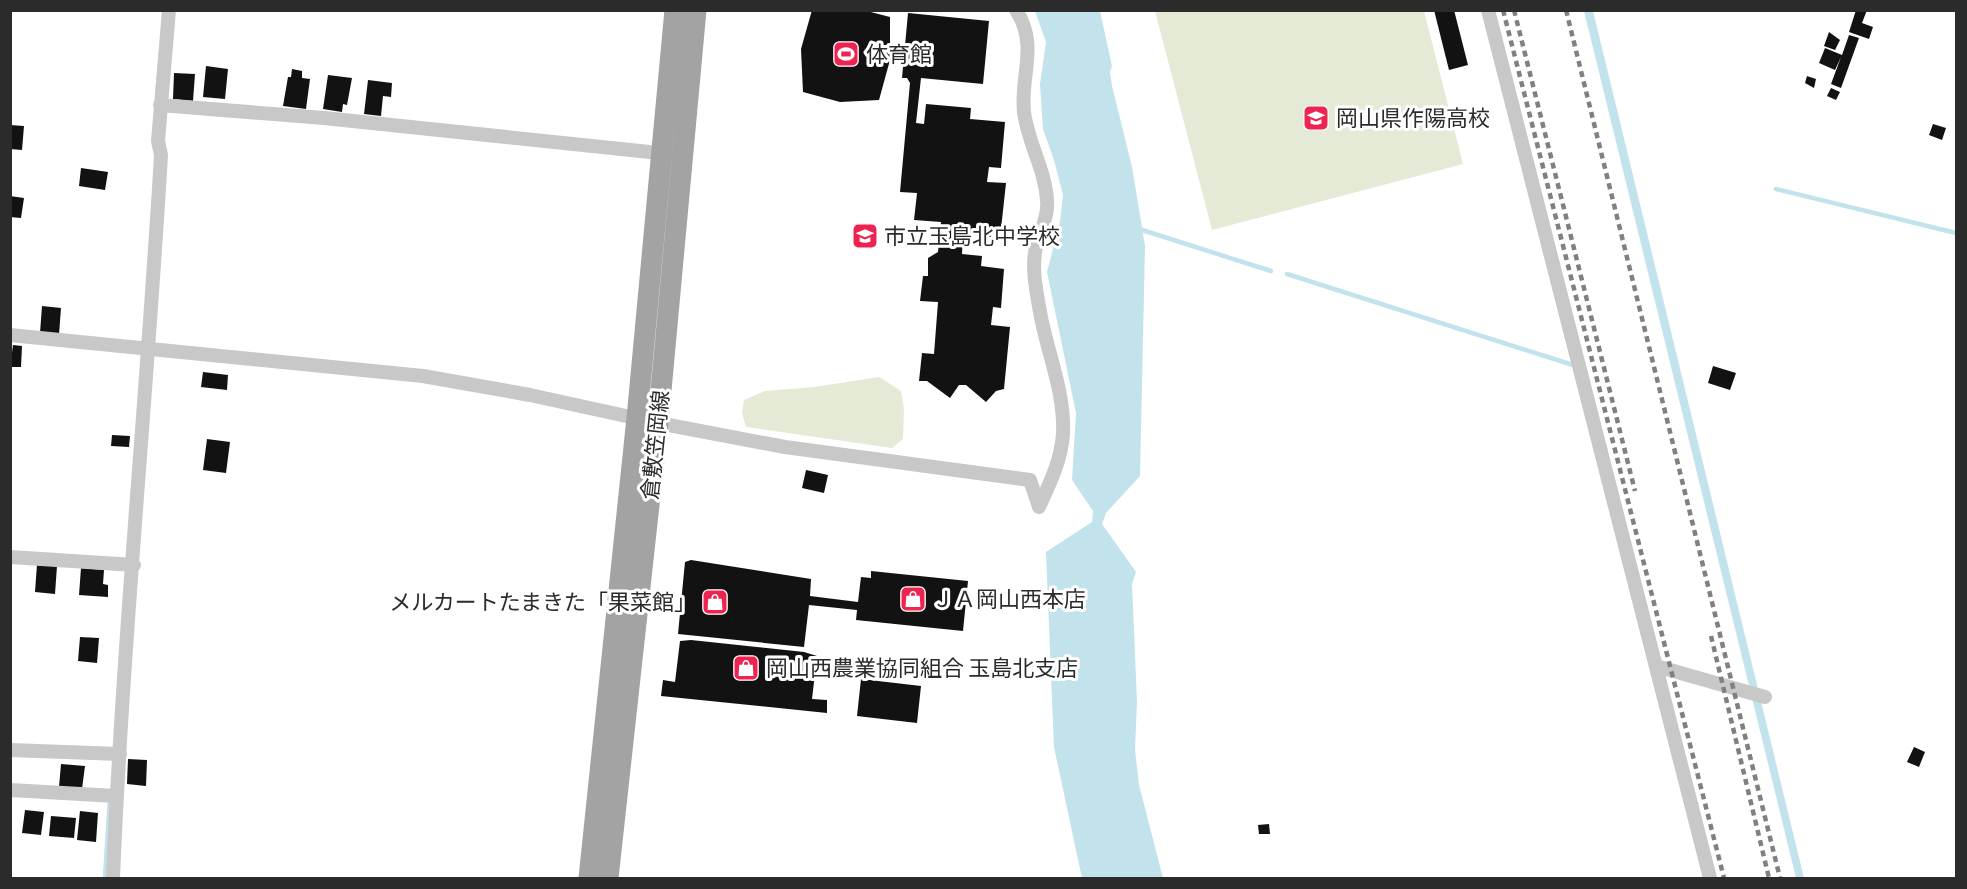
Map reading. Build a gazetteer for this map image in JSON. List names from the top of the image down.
{
  "streets": {
    "main road": ["倉敷笠岡線"]
  },
  "places": {
    "sports": ["体育館"],
    "school or university": ["岡山県作陽高校", "市立玉島北中学校"],
    "shop": ["ＪＡ岡山西本店", "メルカートたまきた「果菜館」", "岡山西農業協同組合 玉島北支店"]
  }
}
